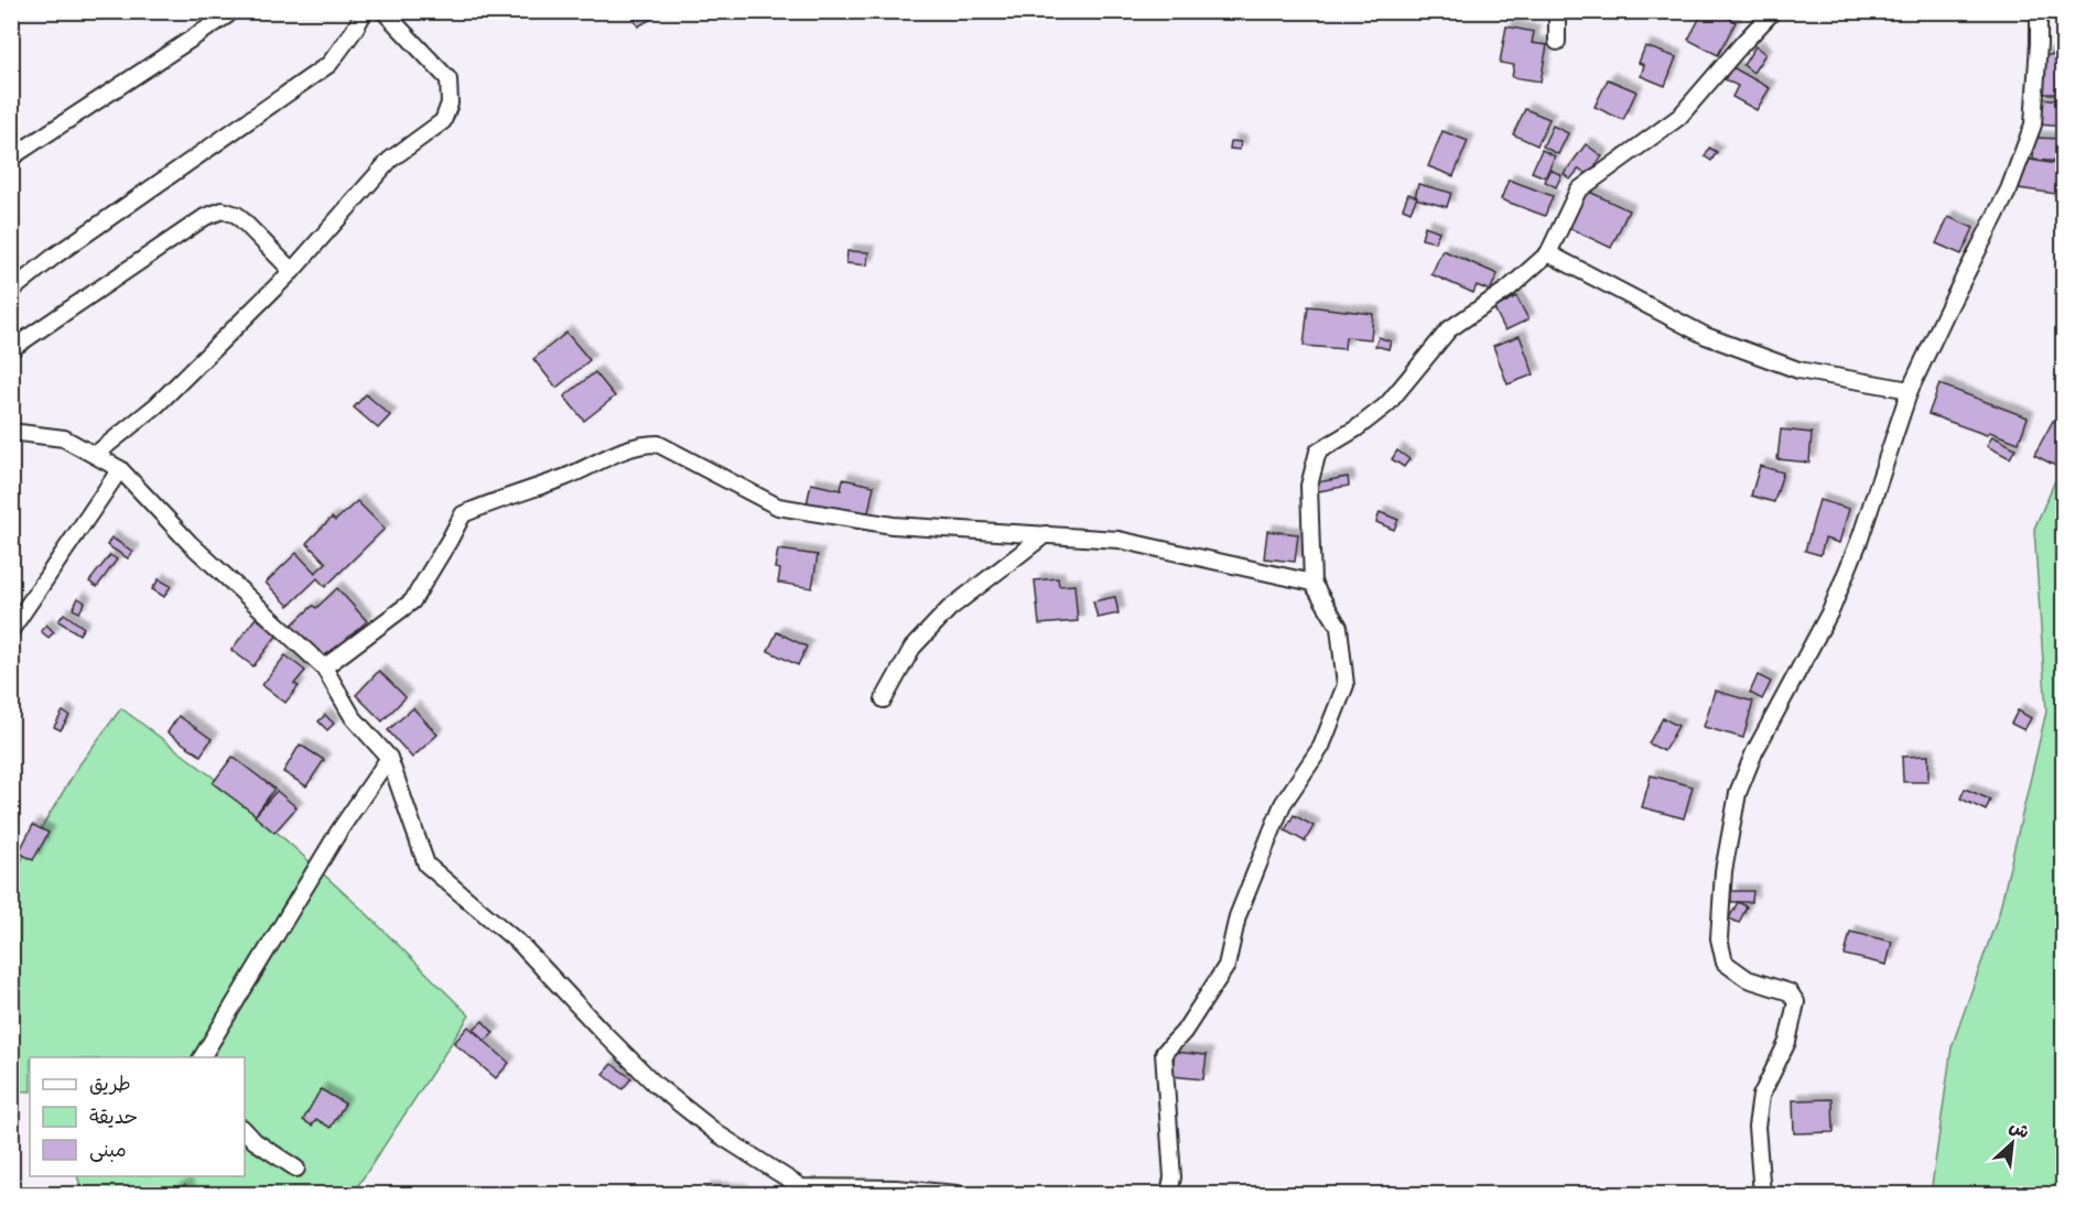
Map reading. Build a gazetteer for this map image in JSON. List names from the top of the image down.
{
  "legend": ["طريق", "حديقة", "مبنى"],
  "north": "top right"
}
